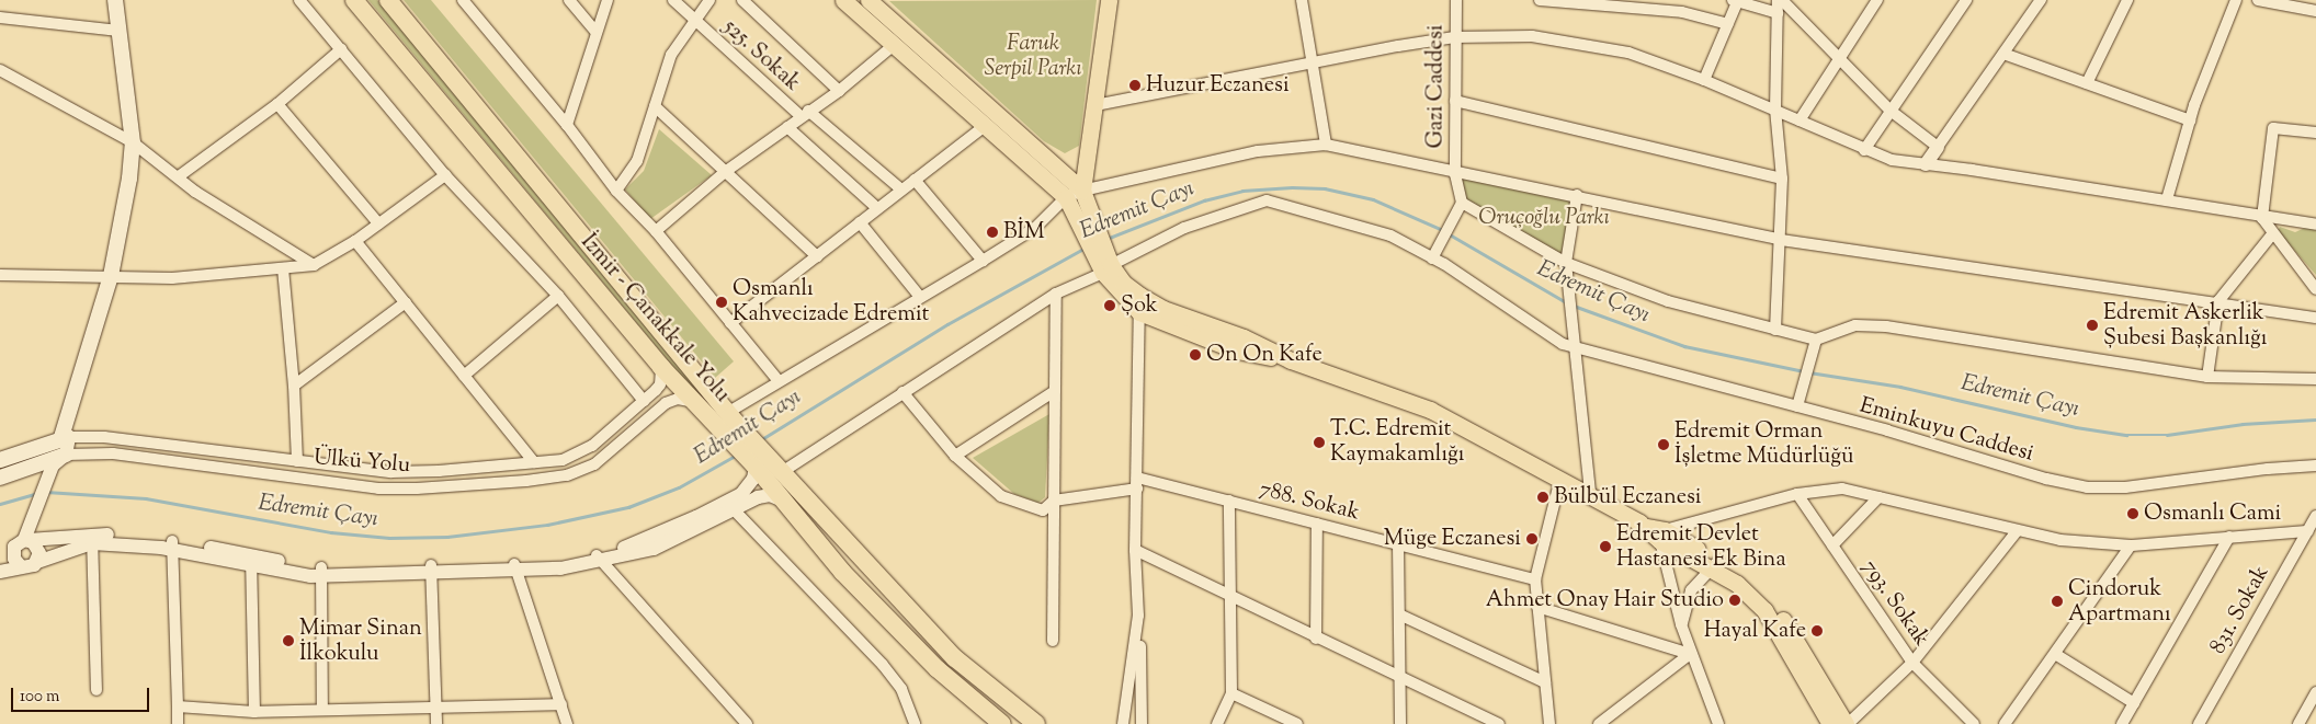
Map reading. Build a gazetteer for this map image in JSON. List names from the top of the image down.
{
  "streets": {
    "highway": ["İzmir - Çanakkale Yolu"],
    "main road": ["Ülkü Yolu"],
    "street": [
      "525. Sokak",
      "Gazi Caddesi",
      "Eminkuyu Caddesi",
      "788. Sokak",
      "793. Sokak",
      "831. Sokak"
    ]
  },
  "crossings": [
    ["İzmir - Çanakkale Yolu", "Eminkuyu Caddesi"],
    ["İzmir - Çanakkale Yolu", "Ülkü Yolu"]
  ],
  "water": ["Edremit Çayı"],
  "parks": ["Faruk Serpil Parkı", "Oruçoğlu Parkı"],
  "places": [
    "Huzur Eczanesi",
    "BİM",
    "Osmanlı Kahvecizade Edremit",
    "Şok",
    "Edremit Askerlik Şubesi Başkanlığı",
    "On On Kafe",
    "T.C. Edremit Kaymakamlığı",
    "Edremit Orman İşletme Müdürlüğü",
    "Bülbül Eczanesi",
    "Osmanlı Cami",
    "Müge Eczanesi",
    "Edremit Devlet Hastanesi Ek Bina",
    "Ahmet Onay Hair Studio",
    "Cindoruk Apartmanı",
    "Hayal Kafe",
    "Mimar Sinan İlkokulu"
  ],
  "scale_bar": "100 m"
}
